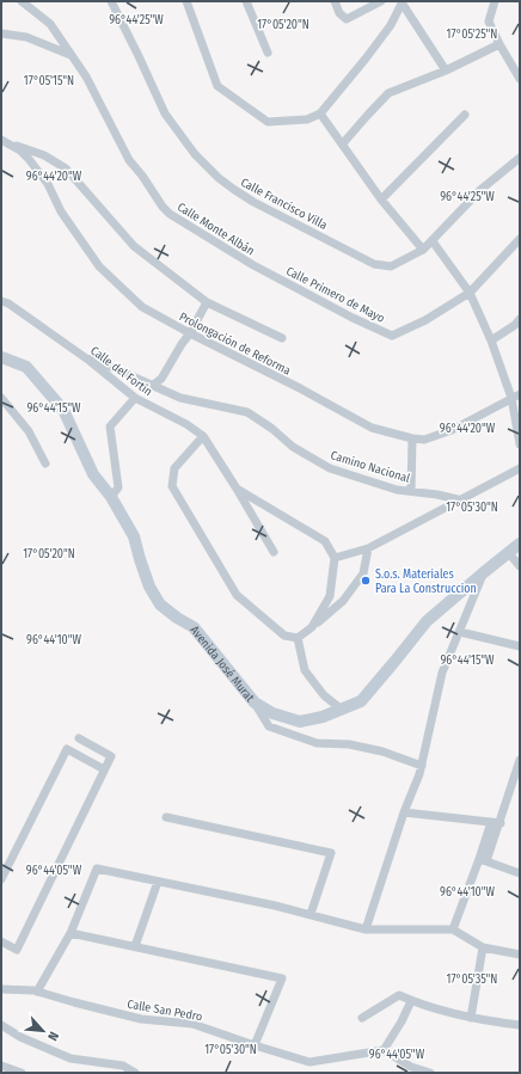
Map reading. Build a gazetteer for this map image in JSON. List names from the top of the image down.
{
  "streets": {
    "street": [
      "Calle Francisco Villa",
      "Calle Monte Albán",
      "Calle Primero de Mayo",
      "Prolongación de Reforma",
      "Calle del Fortín",
      "Camino Nacional",
      "Avenida José Murat",
      "Calle San Pedro"
    ]
  },
  "crossings": [
    ["Calle Monte Albán", "Calle Primero de Mayo"],
    ["Calle del Fortín", "Camino Nacional"]
  ],
  "places": ["S.o.s. Materiales Para La Construccion"],
  "north": "bottom right",
  "coordinates": [
    "96°44'25\"W",
    "17°05'20\"N",
    "17°05'25\"N",
    "17°05'15\"N",
    "96°44'20\"W",
    "96°44'15\"W",
    "17°05'30\"N",
    "96°44'10\"W",
    "96°44'05\"W",
    "17°05'35\"N"
  ]
}
